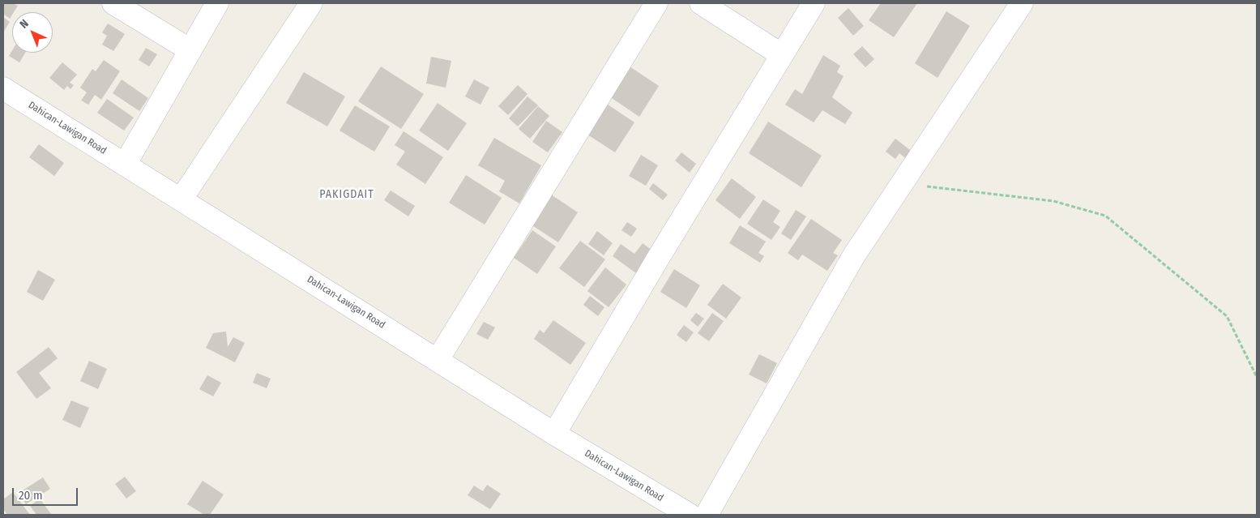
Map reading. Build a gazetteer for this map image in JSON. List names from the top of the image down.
{
  "streets": {
    "street": ["Dahican-Lawigan Road"]
  },
  "districts": ["PAKIGDAIT"],
  "scale_bar": "20 m",
  "north": "top left"
}
